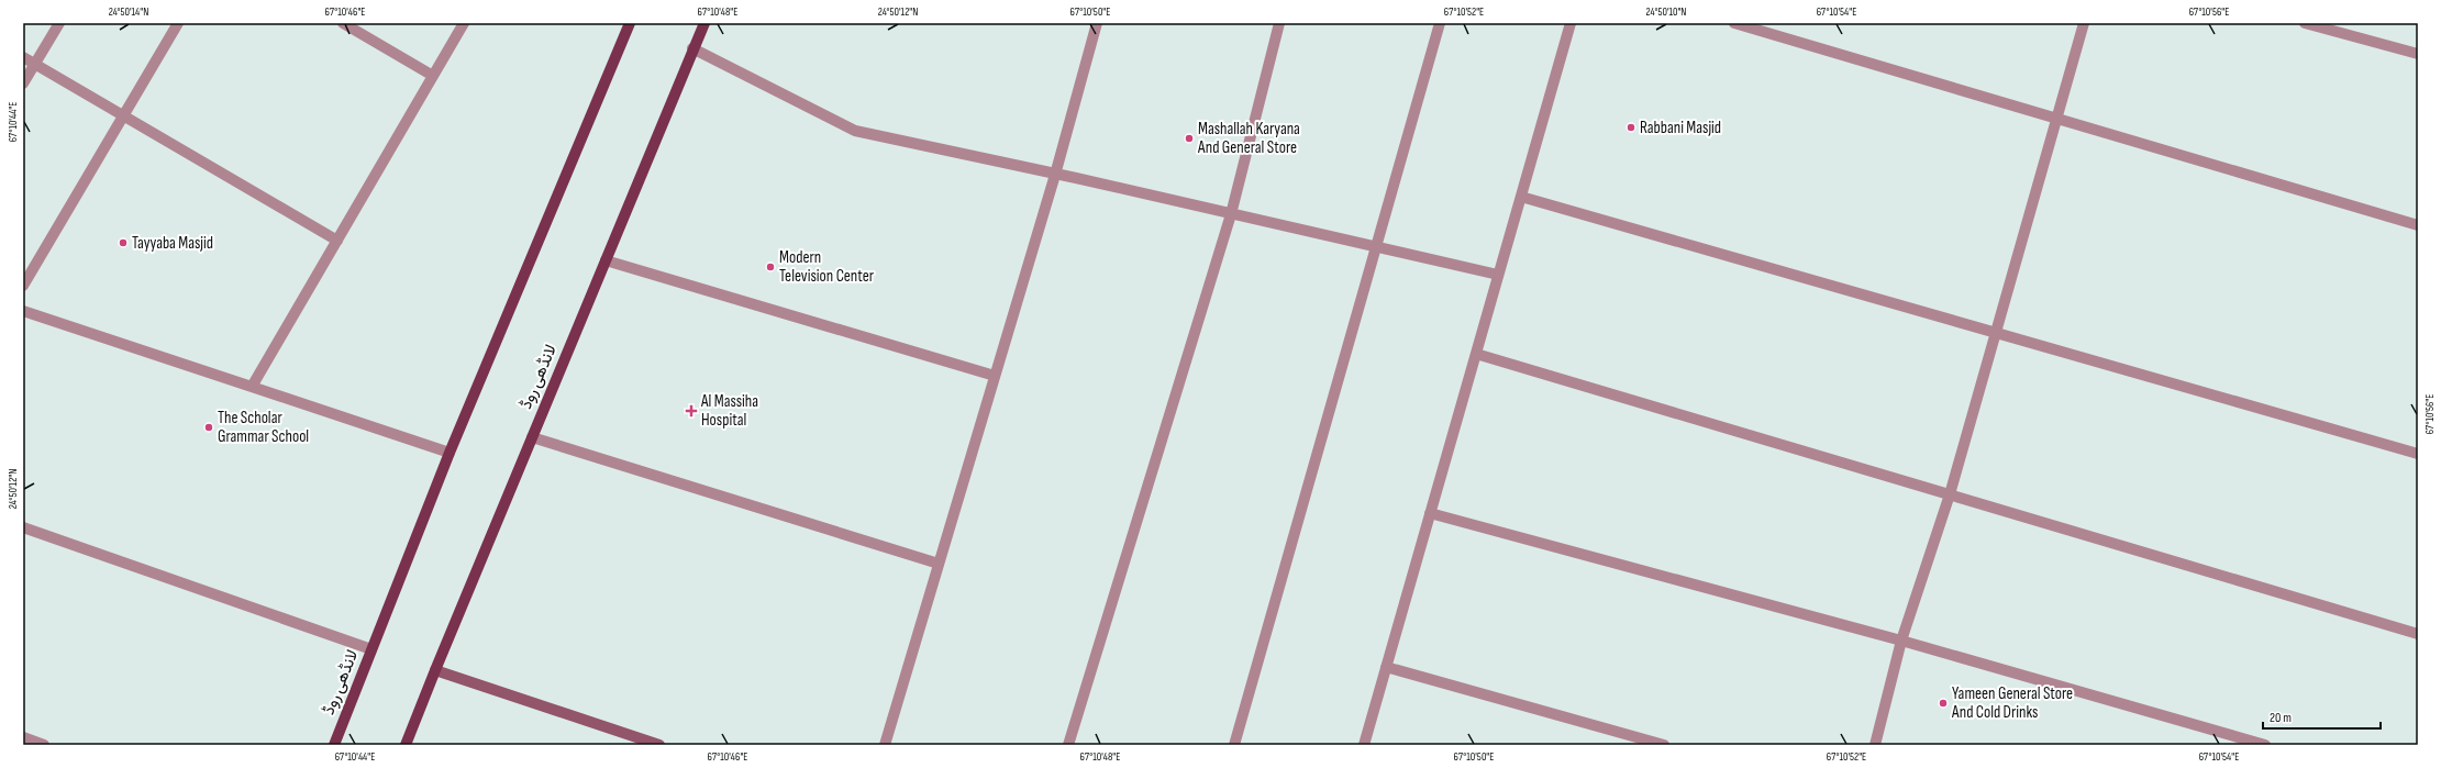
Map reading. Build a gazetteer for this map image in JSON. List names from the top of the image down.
{
  "streets": {
    "main road": ["لانڈھی روڈ"]
  },
  "places": {
    "other": [
      "Rabbani Masjid",
      "Mashallah Karyana And General Store",
      "Tayyaba Masjid",
      "Modern Television Center",
      "The Scholar Grammar School",
      "Yameen General Store And Cold Drinks"
    ],
    "health": ["Al Massiha Hospital"]
  },
  "scale_bar": "20 m",
  "coordinates": [
    "24°50'14\"N",
    "67°10'46\"E",
    "67°10'48\"E",
    "24°50'12\"N",
    "67°10'50\"E",
    "67°10'52\"E",
    "24°50'10\"N",
    "67°10'54\"E",
    "67°10'56\"E",
    "67°10'44\"E"
  ]
}
